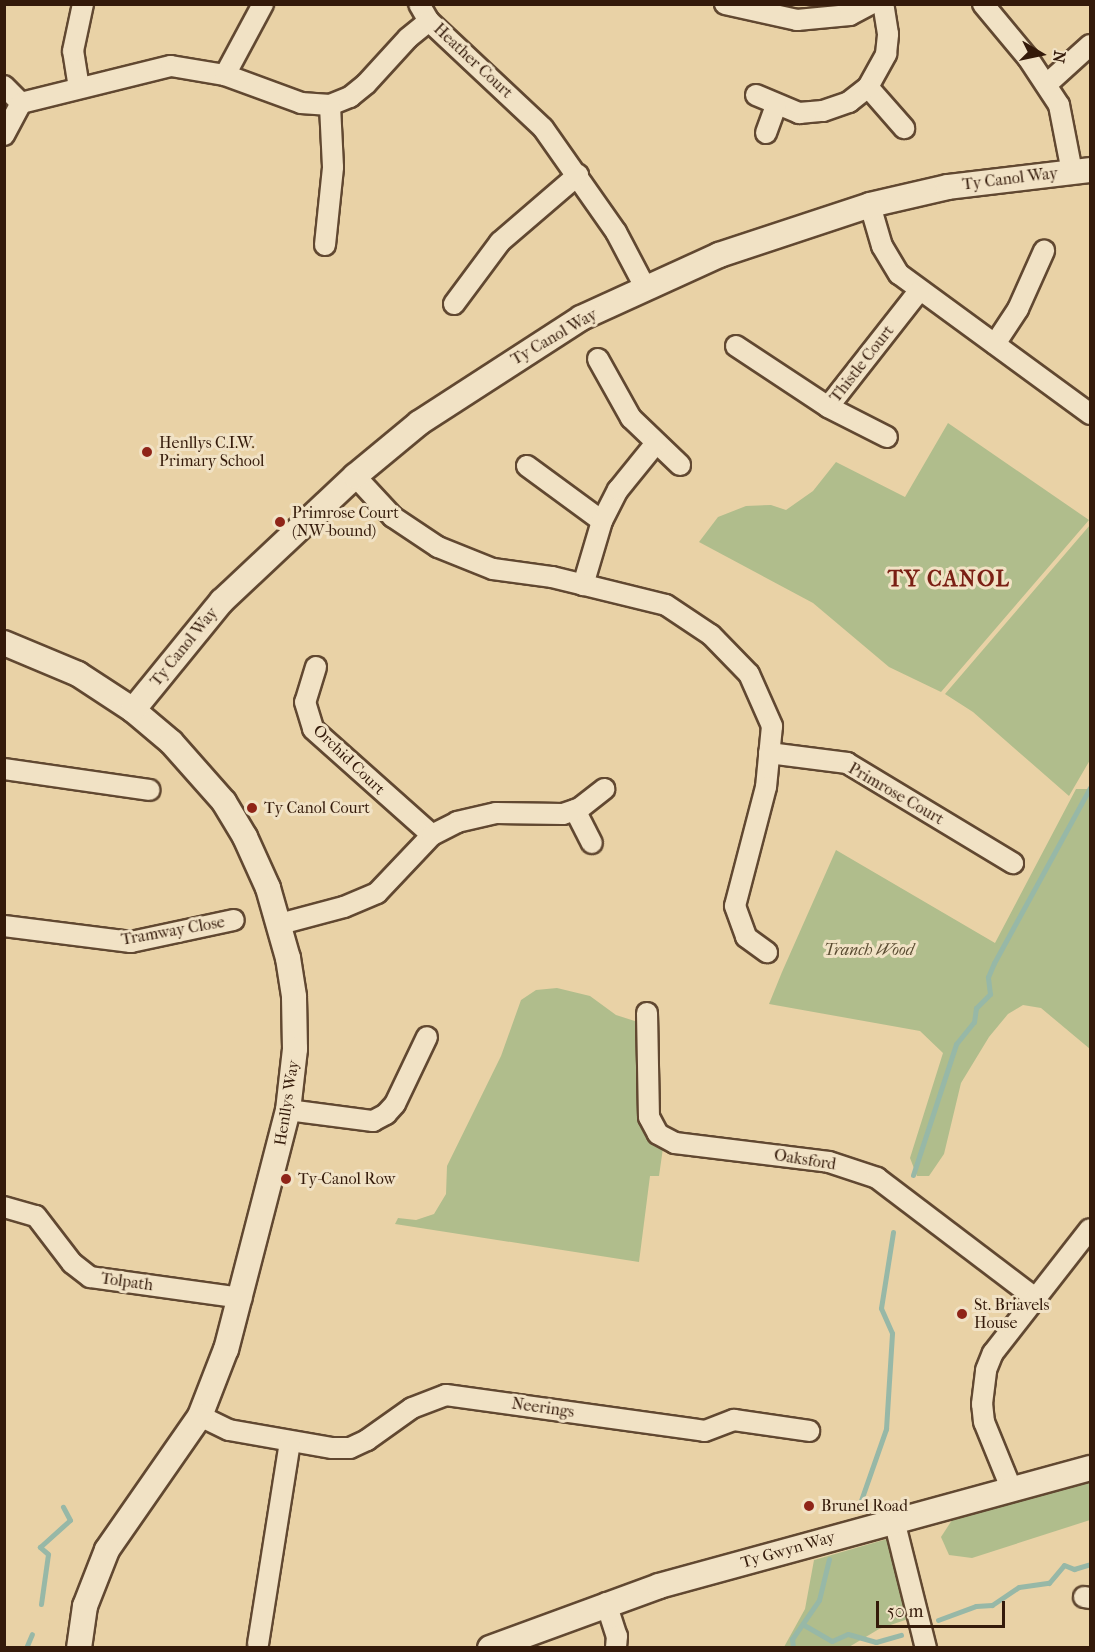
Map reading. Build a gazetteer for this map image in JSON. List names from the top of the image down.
{
  "streets": {
    "street": [
      "Heather Court",
      "Ty Canol Way",
      "Thistle Court",
      "Orchid Court",
      "Primrose Court",
      "Tramway Close",
      "Henllys Way",
      "Oaksford",
      "Tolpath",
      "Neerings",
      "Ty Gwyn Way"
    ]
  },
  "crossings": [
    ["Heather Court", "Ty Canol Way"],
    ["Ty Canol Way", "Henllys Way"],
    ["Henllys Way", "Tolpath"],
    ["Henllys Way", "Neerings"]
  ],
  "districts": ["TY CANOL"],
  "parks": ["Tranch Wood"],
  "places": [
    "Henllys C.I.W. Primary School",
    "Primrose Court (NW-bound)",
    "Ty Canol Court",
    "Ty-Canol Row",
    "St. Briavels House",
    "Brunel Road"
  ],
  "scale_bar": "50 m",
  "north": "right"
}
